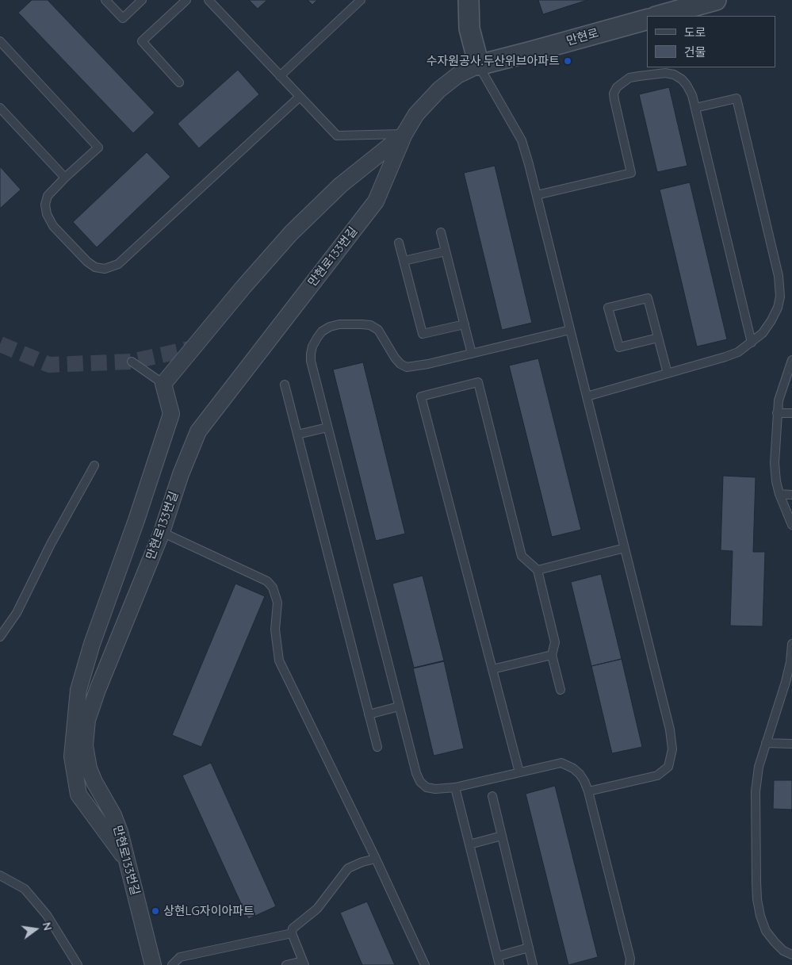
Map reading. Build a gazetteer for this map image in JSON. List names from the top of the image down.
{
  "streets": {
    "street": ["만현로", "만현로133번길"]
  },
  "crossings": [
    ["만현로", "만현로133번길"]
  ],
  "places": ["수자원공사.두산위브아파트", "상현LG자이아파트"],
  "legend": ["도로", "건물"],
  "north": "right"
}
